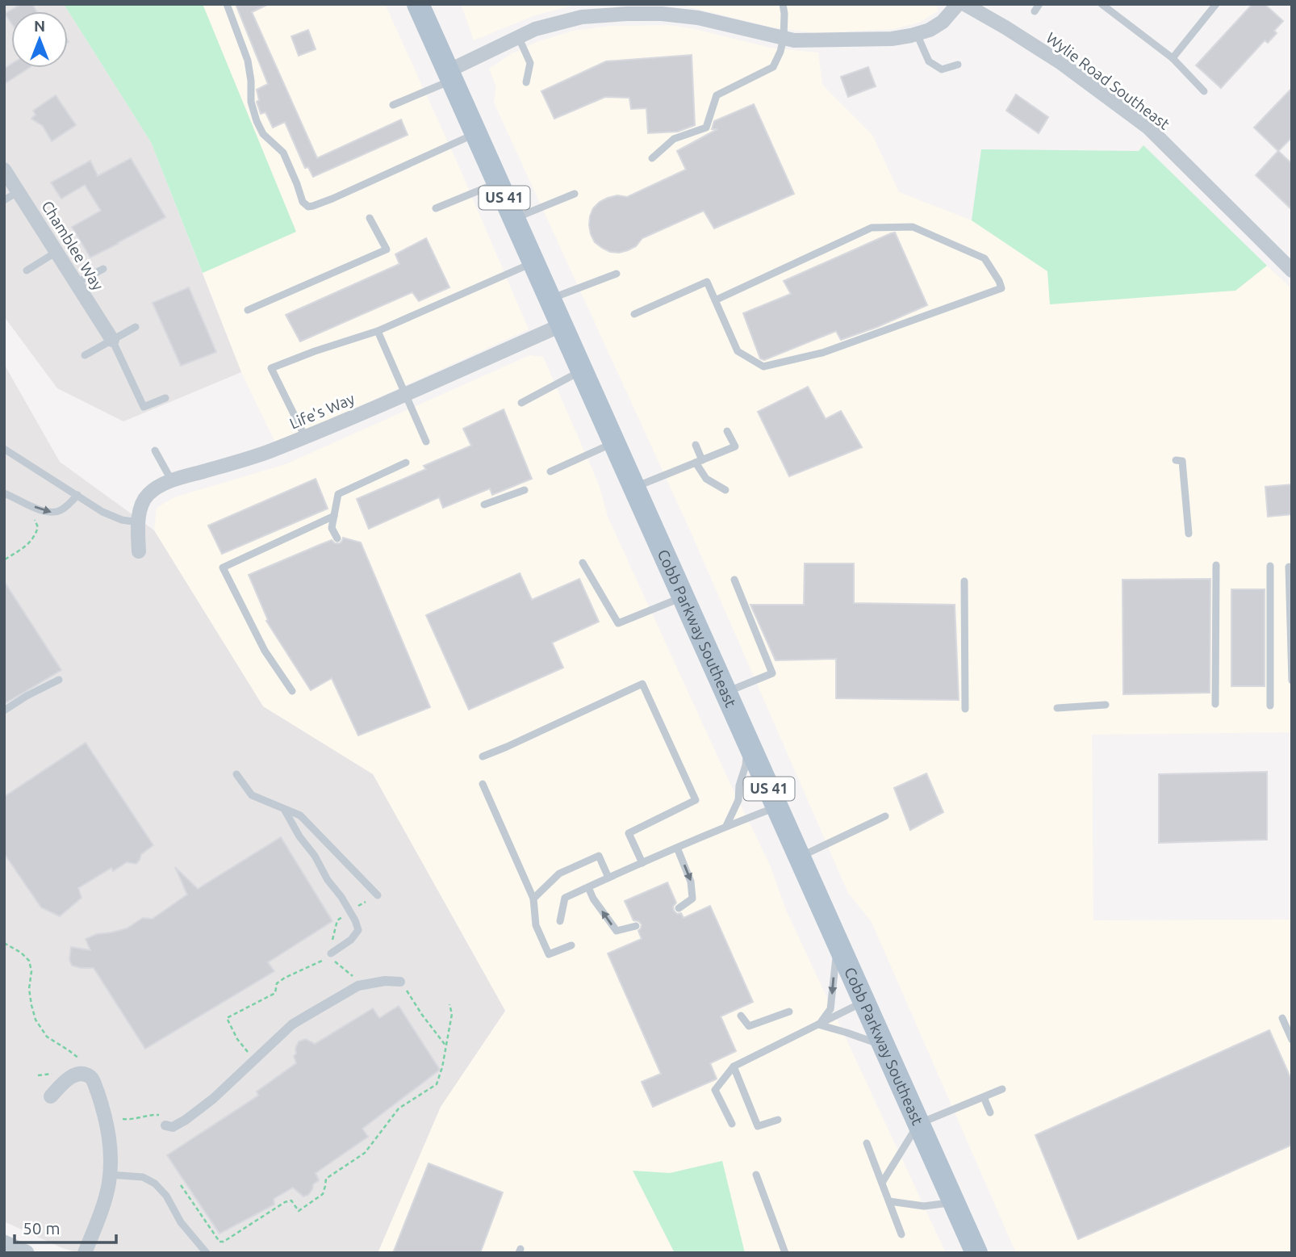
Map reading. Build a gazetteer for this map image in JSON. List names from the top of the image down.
{
  "streets": {
    "main road": ["US 41", "Cobb Parkway Southeast"],
    "street": ["Wylie Road Southeast", "Chamblee Way", "Life's Way"]
  },
  "crossings": [
    ["Life's Way", "Cobb Parkway Southeast"]
  ],
  "scale_bar": "50 m",
  "north": "top"
}
